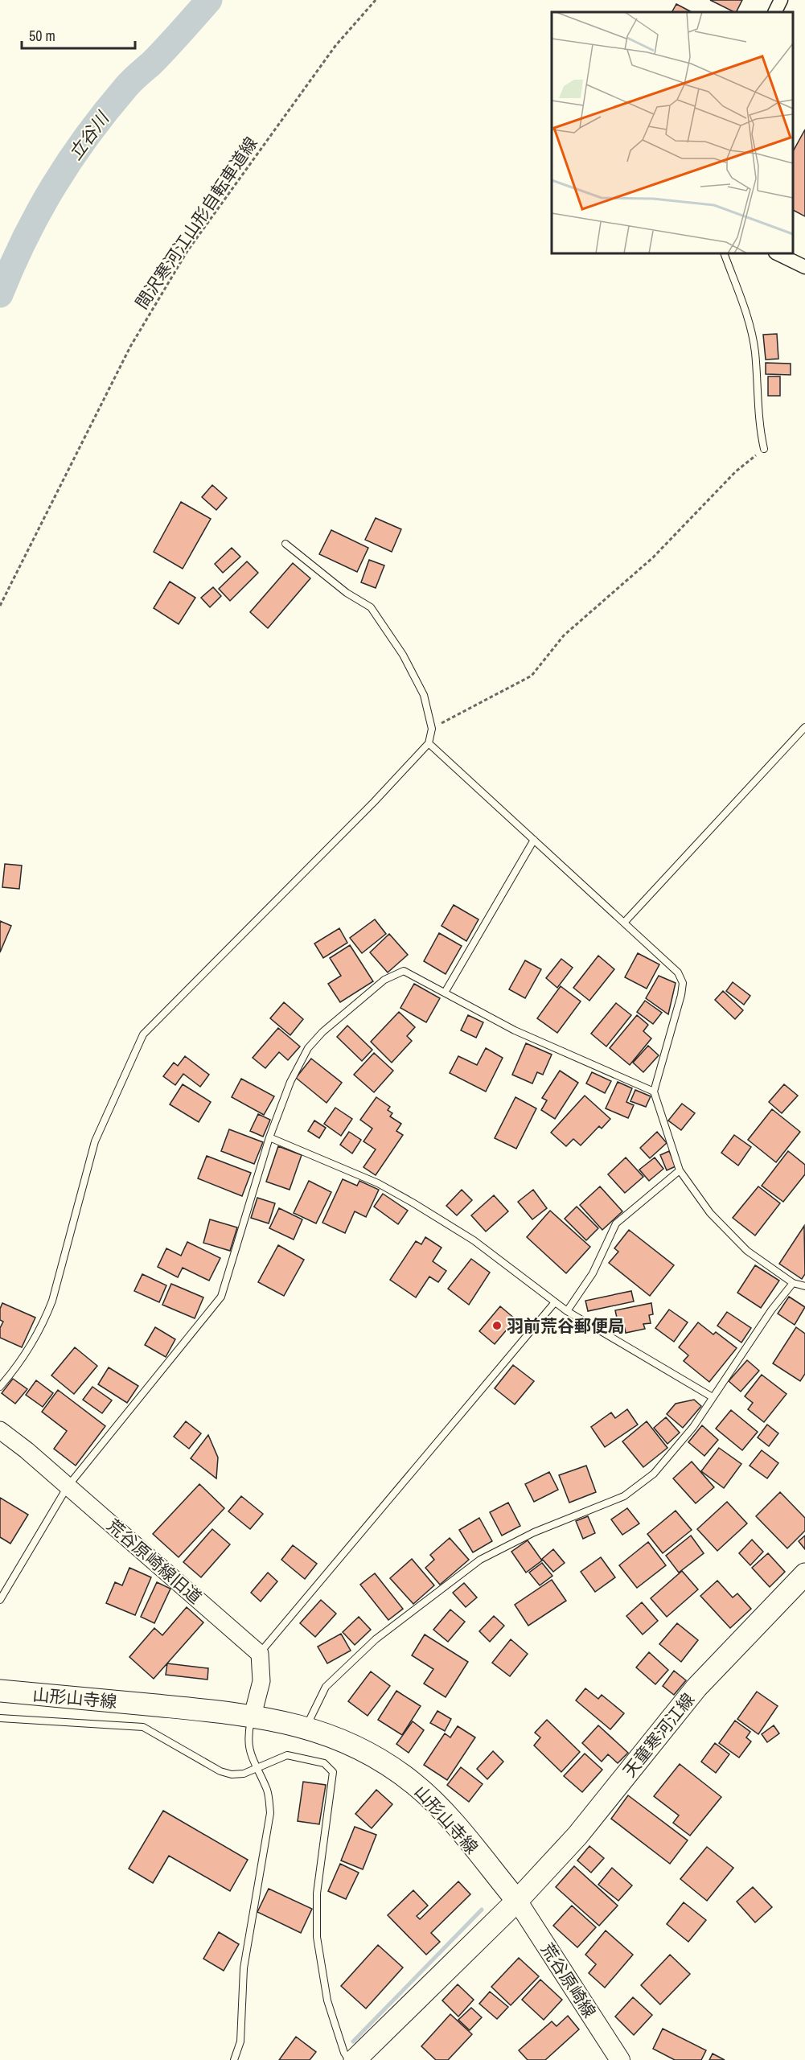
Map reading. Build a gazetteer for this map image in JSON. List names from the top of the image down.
{
  "streets": {
    "main road": ["山形山寺線", "天童寒河江線", "荒谷原崎線"],
    "street": ["荒谷原崎線旧道"],
    "path": ["間沢寒河江山形自転車道線"]
  },
  "crossings": [
    ["山形山寺線", "天童寒河江線"],
    ["山形山寺線", "荒谷原崎線"],
    ["天童寒河江線", "荒谷原崎線"]
  ],
  "water": ["立谷川"],
  "places": ["羽前荒谷郵便局"],
  "scale_bar": "50 m"
}
